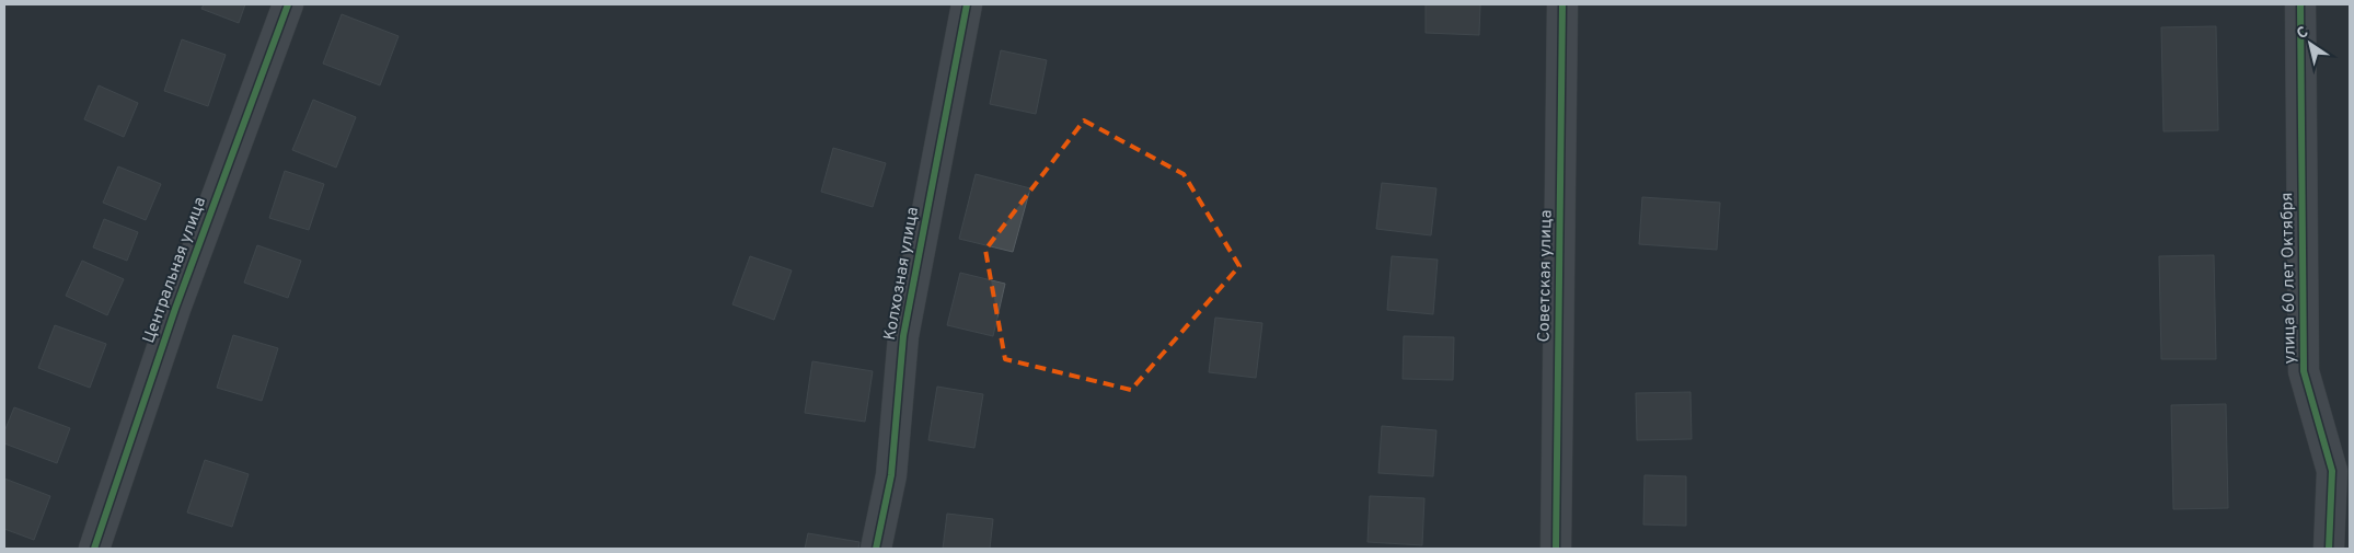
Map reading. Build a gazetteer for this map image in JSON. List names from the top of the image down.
{
  "streets": {
    "street": [
      "Центральная улица",
      "Колхозная улица",
      "Советская улица",
      "улица 60 лет Октября"
    ]
  },
  "north": "top left"
}
